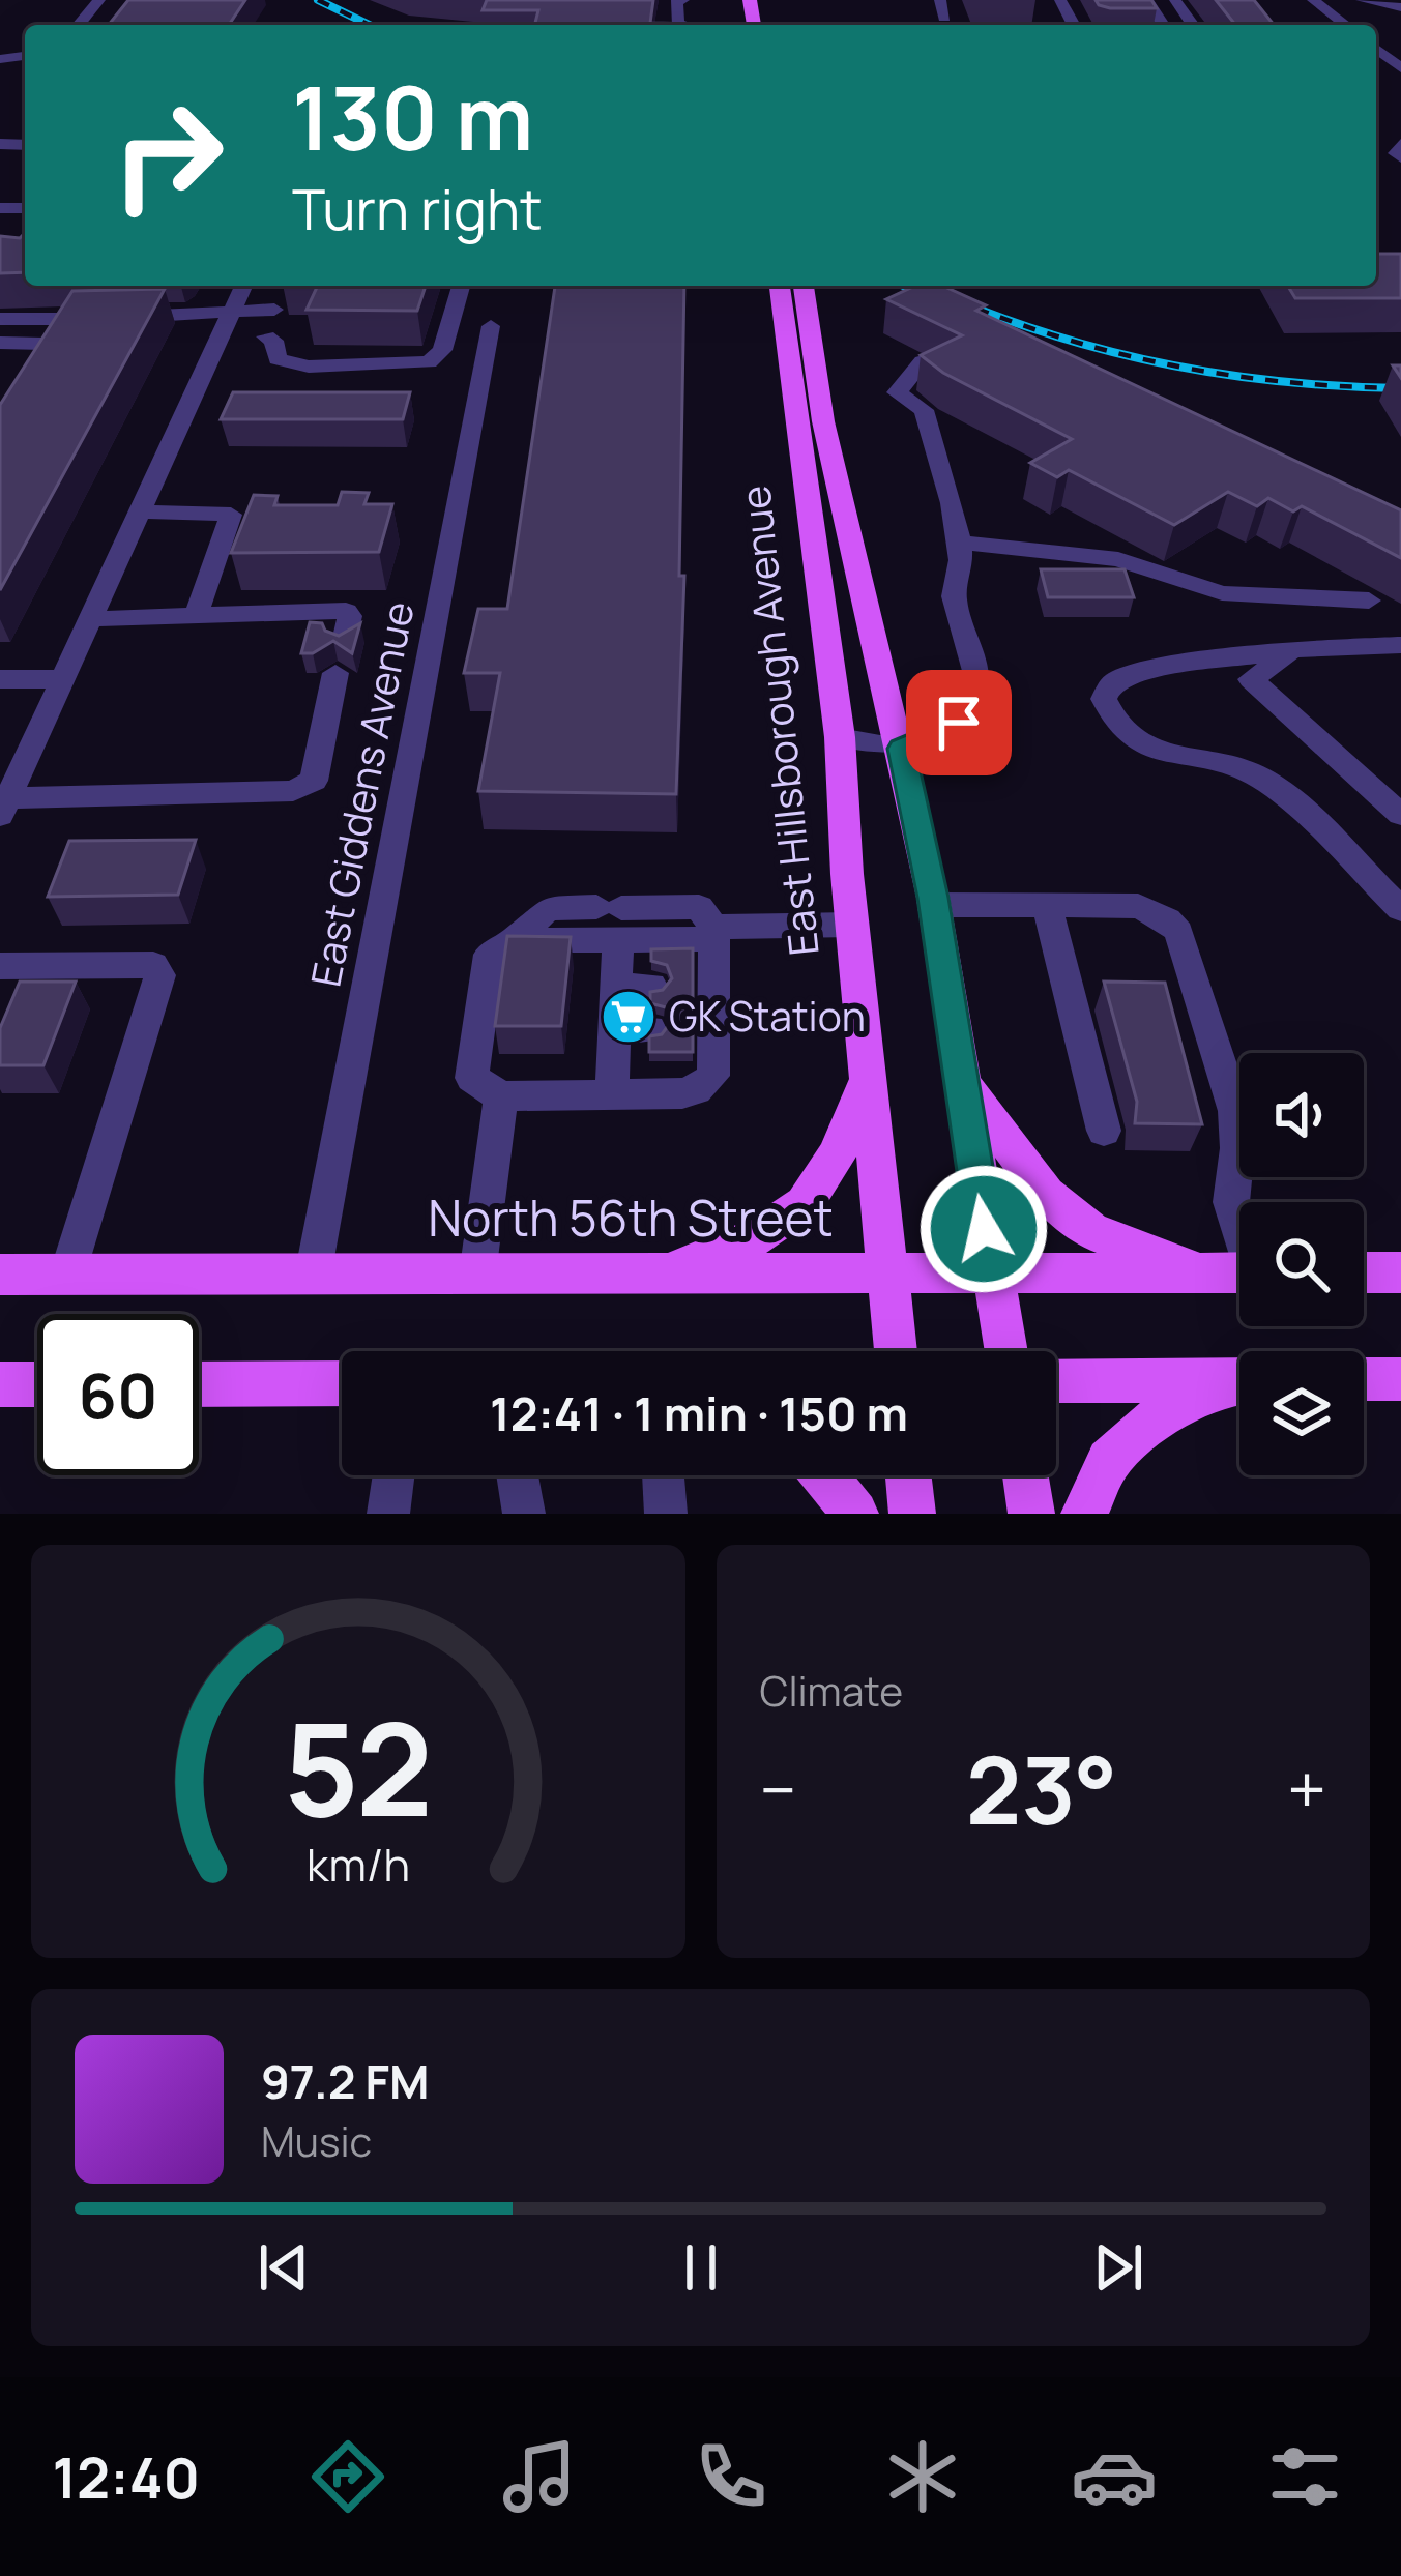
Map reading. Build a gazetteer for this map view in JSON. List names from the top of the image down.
{
  "streets": {
    "main road": ["East Hillsborough Avenue", "North 56th Street"],
    "street": ["East Giddens Avenue"]
  },
  "crossings": [
    ["East Hillsborough Avenue", "North 56th Street"],
    ["East Giddens Avenue", "North 56th Street"]
  ],
  "places": {
    "supermarket": ["GK Station"]
  },
  "page": {
    "turn": ["130 m", "Turn right"],
    "limit": "60",
    "trip": "12:41 · 1 min · 150 m",
    "tile": "Climate",
    "heat": ["−", "23°", "+"],
    "song": ["97.2 FM", "Music"],
    "tabs": "12:40",
    "gauge": ["52", "km/h"]
  }
}
